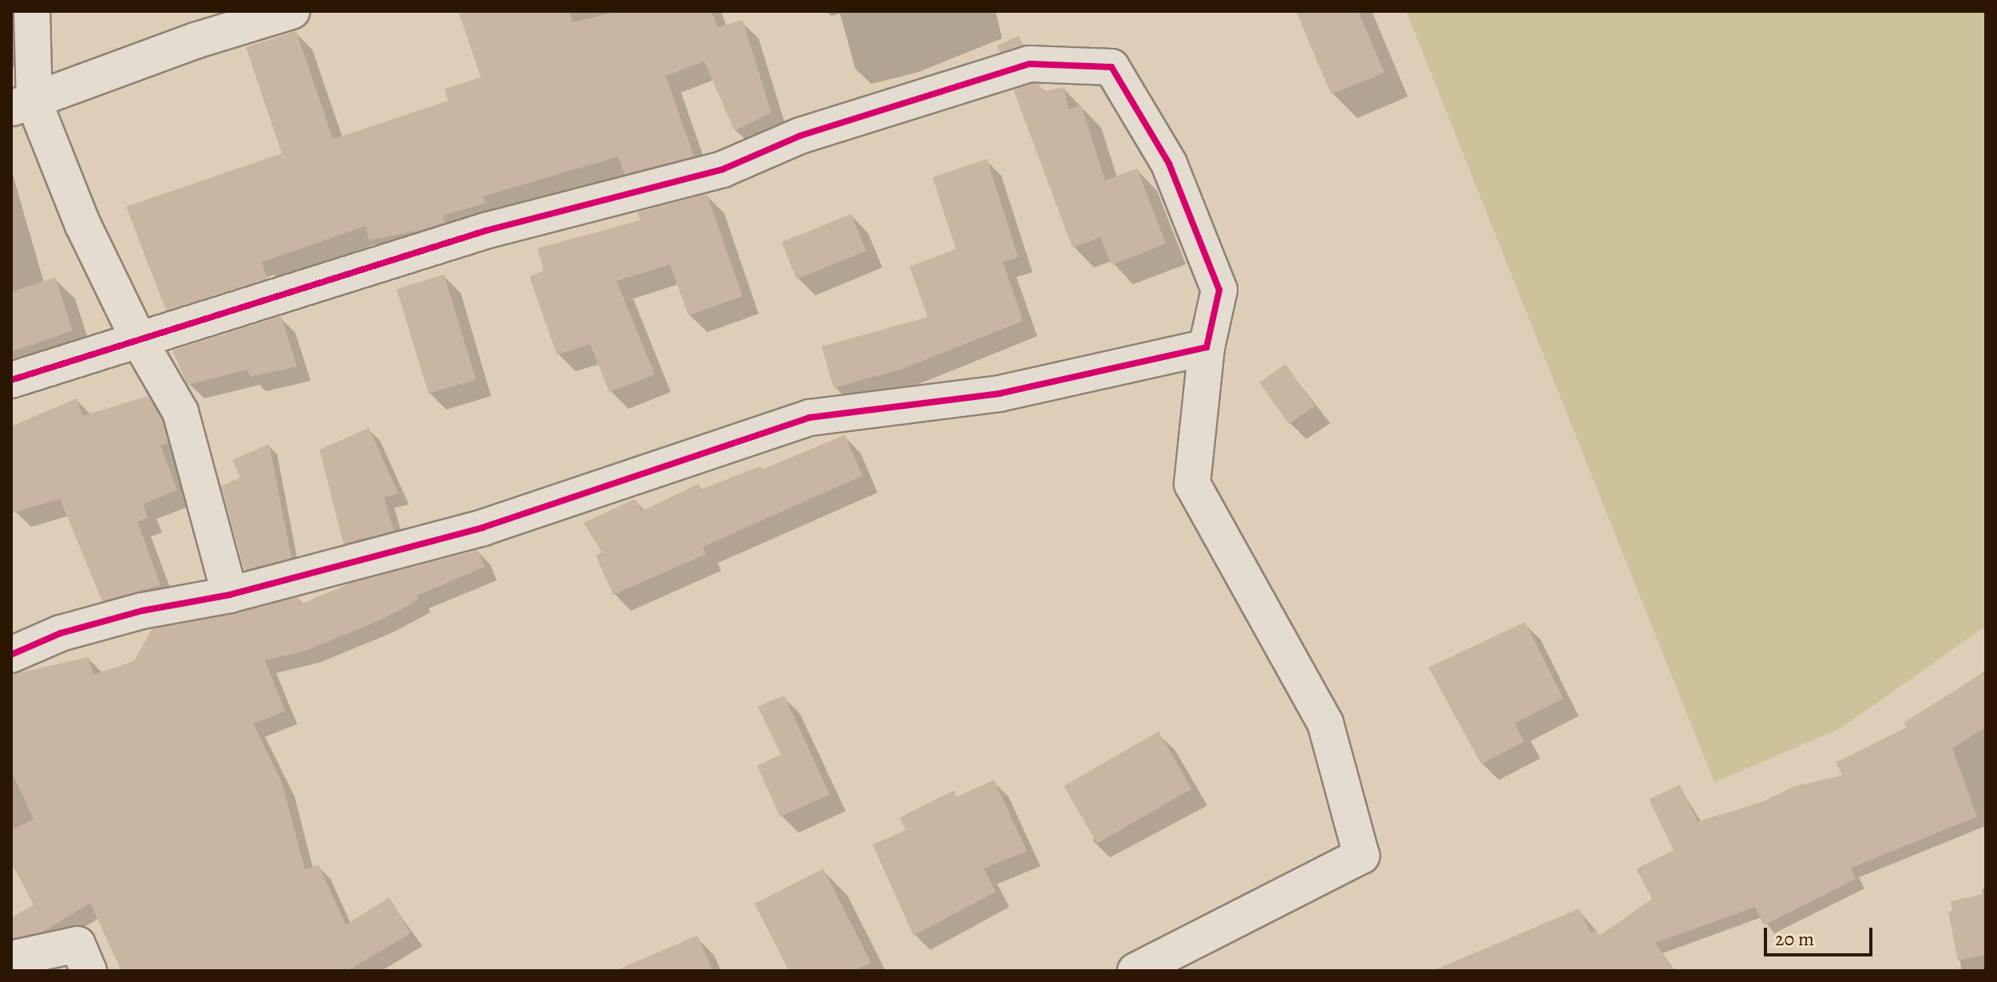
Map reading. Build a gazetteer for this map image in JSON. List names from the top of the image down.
{
  "scale_bar": "20 m"
}
